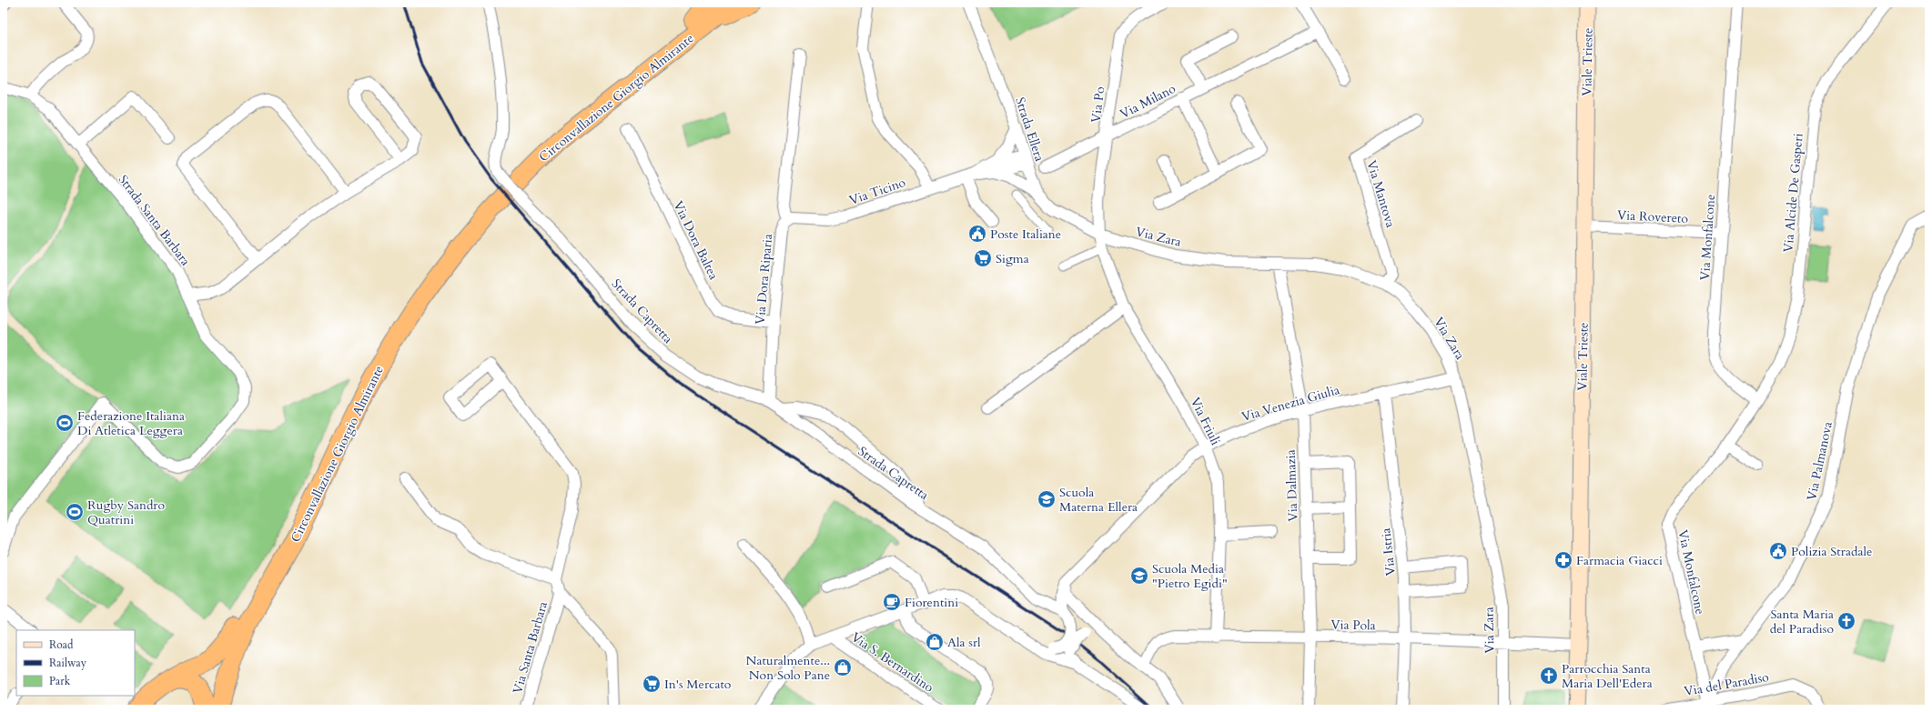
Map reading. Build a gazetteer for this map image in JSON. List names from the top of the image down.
{
  "streets": {
    "highway": ["Circonvallazione Giorgio Almirante"],
    "main road": ["Viale Trieste"],
    "street": [
      "Via Milano",
      "Via Po",
      "Strada Ellera",
      "Via Ticino",
      "Via Alcide De Gasperi",
      "Via Mantova",
      "Via Rovereto",
      "Strada Santa Barbara",
      "Via Zara",
      "Via Monfalcone",
      "Via Dora Baltea",
      "Via Dora Riparia",
      "Strada Capretta",
      "Via Venezia Giulia",
      "Via Friuli",
      "Via Palmanova",
      "Via Dalmazia",
      "Via Istria",
      "Via Pola",
      "Via Santa Barbara",
      "Via S. Bernardino",
      "Via del Paradiso"
    ]
  },
  "crossings": [
    ["Viale Trieste", "Via Rovereto"],
    ["Viale Trieste", "Via Pola"],
    ["Via Milano", "Via Po"],
    ["Via Po", "Strada Ellera"],
    ["Via Po", "Via Zara"],
    ["Via Po", "Via Friuli"],
    ["Strada Ellera", "Via Zara"],
    ["Strada Ellera", "Via Friuli"],
    ["Via Ticino", "Via Dora Riparia"],
    ["Via Alcide De Gasperi", "Via Monfalcone"],
    ["Via Mantova", "Via Zara"],
    ["Via Rovereto", "Via Monfalcone"],
    ["Via Zara", "Via Venezia Giulia"],
    ["Via Zara", "Via Friuli"],
    ["Via Zara", "Via Dalmazia"],
    ["Via Zara", "Via Pola"],
    ["Via Monfalcone", "Via Palmanova"],
    ["Via Monfalcone", "Via del Paradiso"],
    ["Via Dora Baltea", "Via Dora Riparia"],
    ["Via Dora Riparia", "Strada Capretta"],
    ["Via Venezia Giulia", "Via Friuli"],
    ["Via Venezia Giulia", "Via Dalmazia"],
    ["Via Venezia Giulia", "Via Istria"],
    ["Via Friuli", "Via Pola"],
    ["Via Palmanova", "Via del Paradiso"],
    ["Via Dalmazia", "Via Pola"],
    ["Via Istria", "Via Pola"]
  ],
  "places": {
    "public building": ["Poste Italiane", "Polizia Stradale"],
    "supermarket": ["Sigma", "In's Mercato"],
    "sports": ["Federazione Italiana Di Atletica Leggera", "Rugby Sandro Quatrini"],
    "school or university": ["Scuola Materna Ellera", "Scuola Media \"Pietro Egidi\""],
    "pharmacy": ["Farmacia Giacci"],
    "cafe": ["Fiorentini"],
    "church": ["Santa Maria del Paradiso", "Parrocchia Santa Maria Dell'Edera"],
    "shop": ["Ala srl", "Naturalmente... Non Solo Pane"]
  },
  "legend": ["Road", "Railway", "Park"]
}
